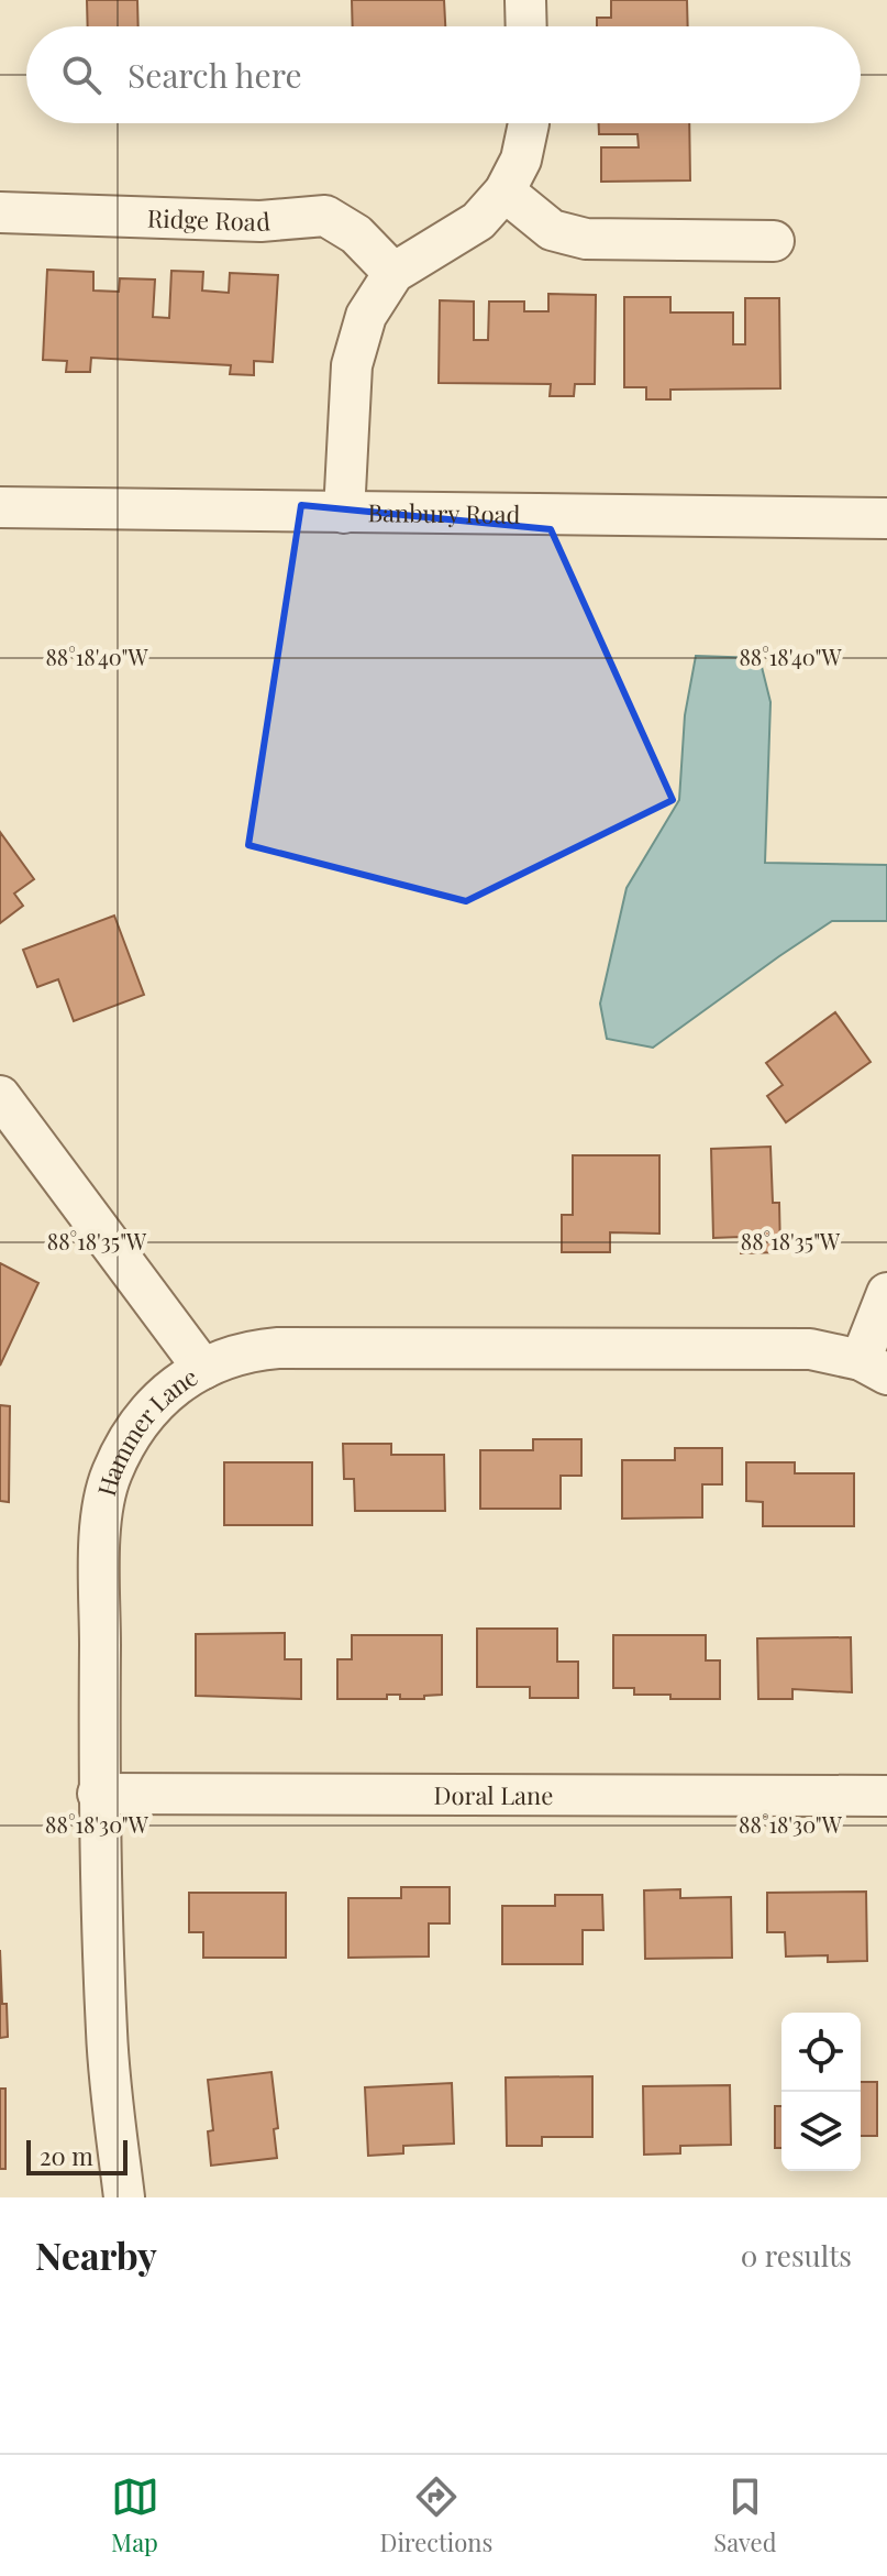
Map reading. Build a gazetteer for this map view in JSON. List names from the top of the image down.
{
  "streets": {
    "street": [
      "Ridge Road",
      "Banbury Road",
      "Hammer Lane",
      "Doral Lane"
    ]
  },
  "crossings": [
    ["Hammer Lane", "Doral Lane"]
  ],
  "scale_bar": "20 m",
  "page": {
    "search": "Search here",
    "scale": "20 m",
    "heading": ["Nearby", "0 results"],
    "nav": ["Map", "Directions", "Saved"]
  },
  "coordinates": ["88°18'40\"W", "88°18'35\"W", "88°18'30\"W"]
}
